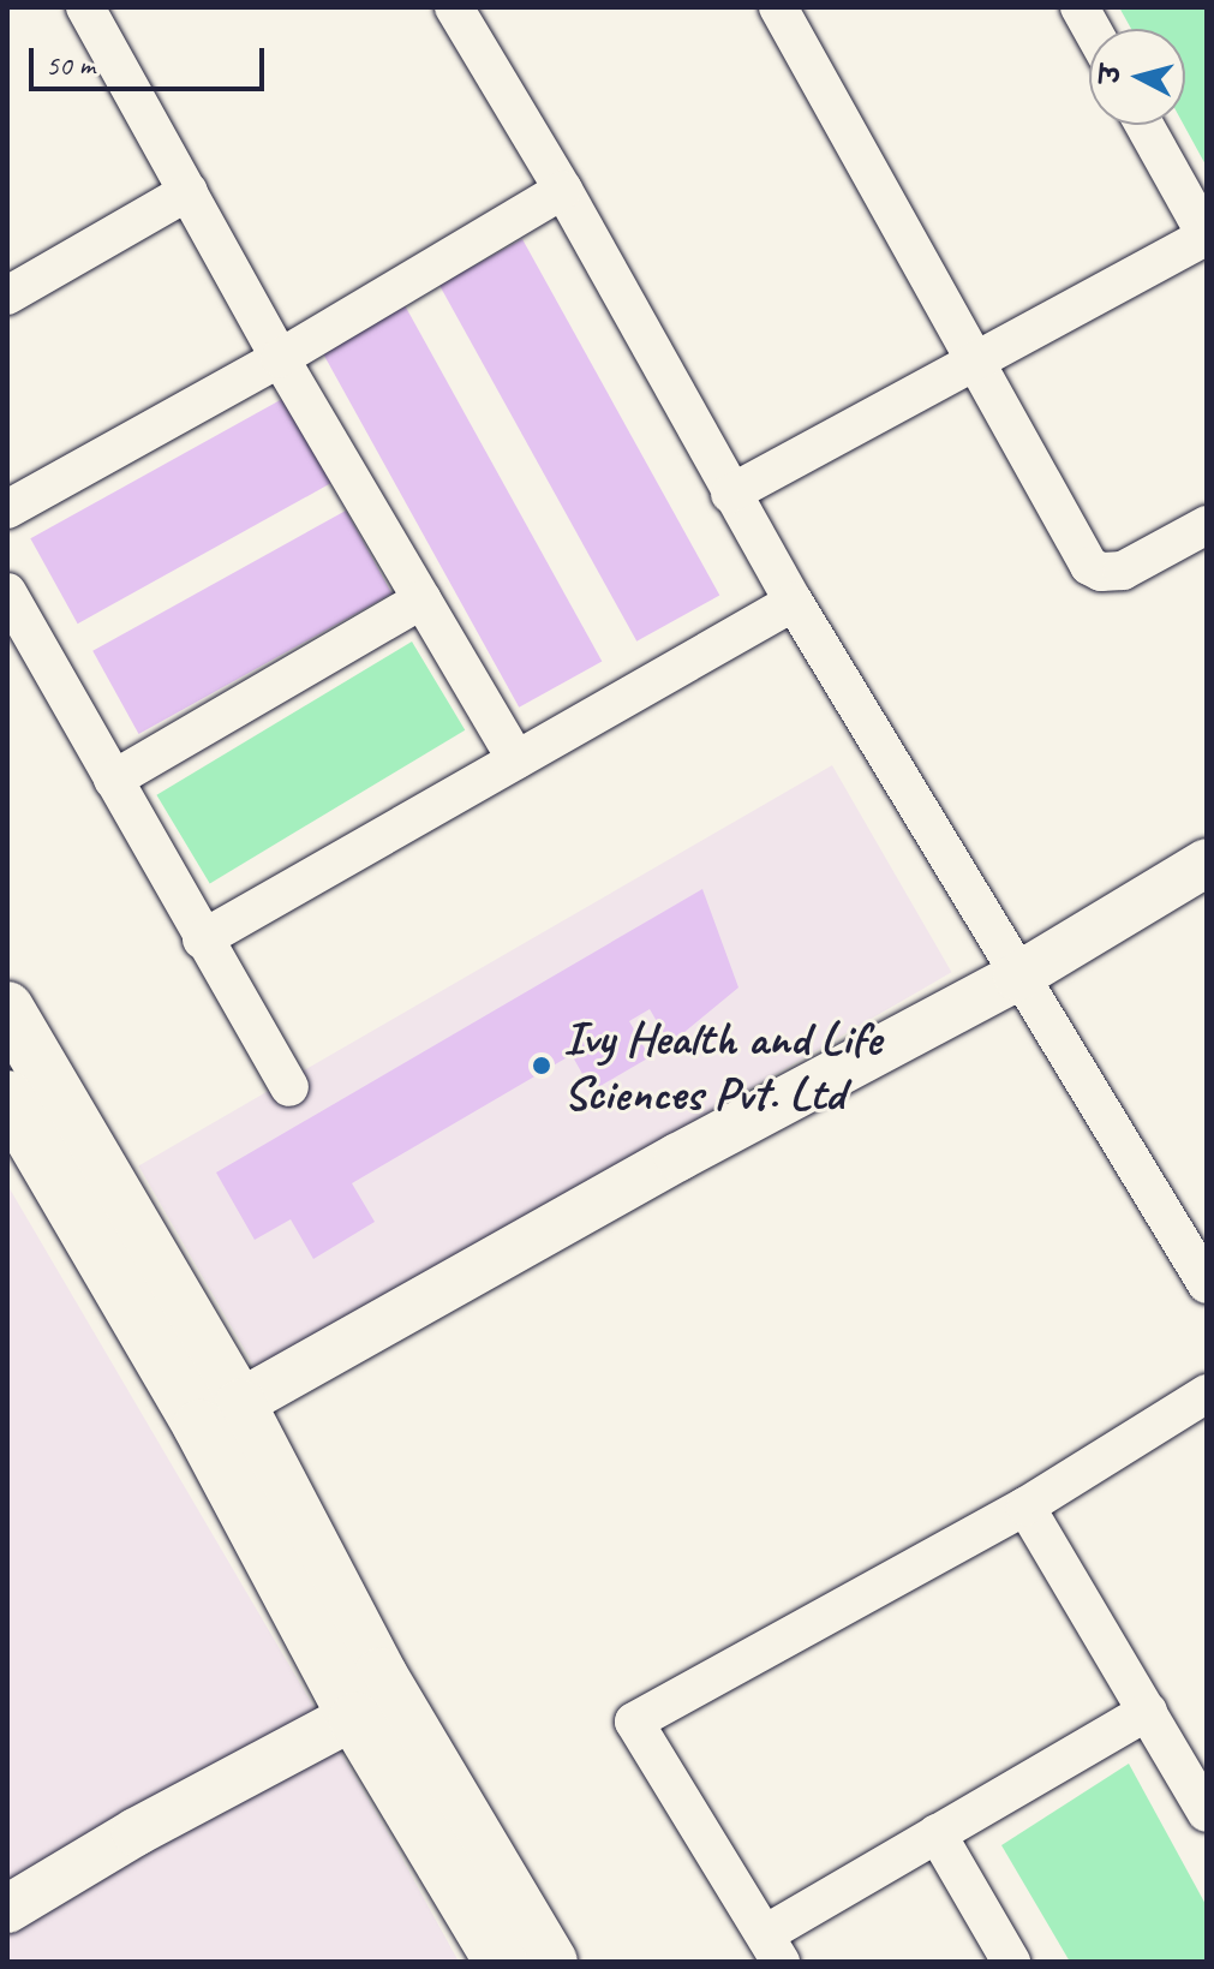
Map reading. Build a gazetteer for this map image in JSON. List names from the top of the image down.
{
  "places": ["Ivy Health and Life Sciences Pvt. Ltd"],
  "scale_bar": "50 m",
  "north": "left"
}
